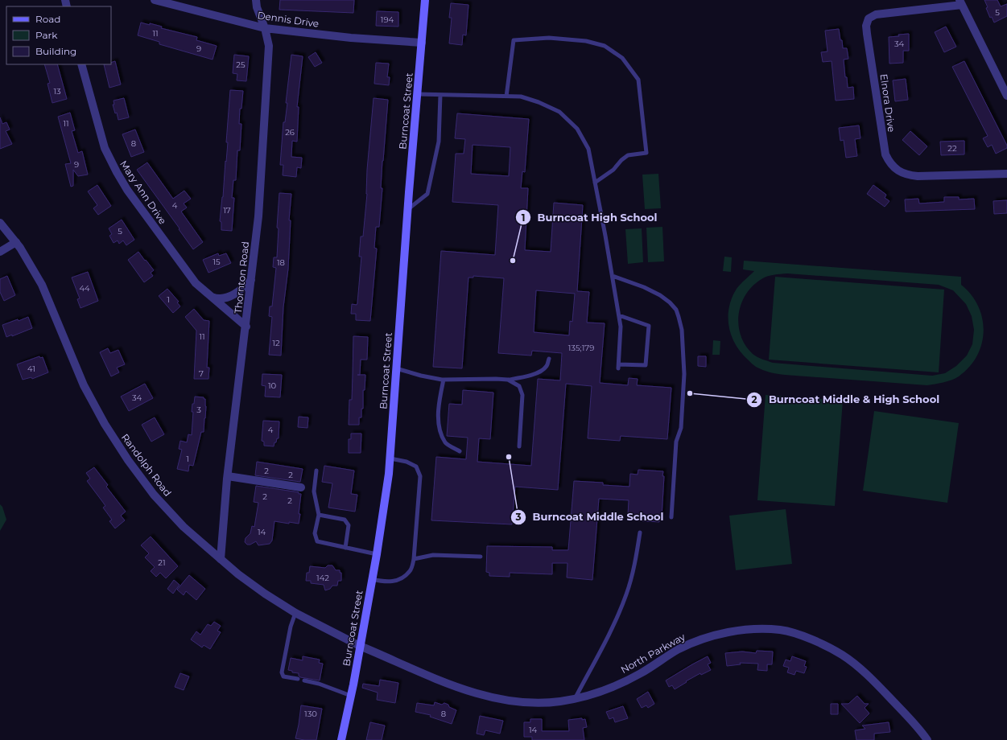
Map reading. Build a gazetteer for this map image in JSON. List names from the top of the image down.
{
  "streets": {
    "main road": ["Burncoat Street"],
    "street": [
      "Dennis Drive",
      "Elnora Drive",
      "Mary Ann Drive",
      "Thornton Road",
      "Randolph Road",
      "North Parkway"
    ]
  },
  "crossings": [
    ["Dennis Drive", "Burncoat Street"],
    ["Dennis Drive", "Thornton Road"],
    ["Burncoat Street", "Randolph Road"],
    ["Burncoat Street", "North Parkway"],
    ["Mary Ann Drive", "Thornton Road"],
    ["Thornton Road", "Randolph Road"],
    ["Randolph Road", "North Parkway"]
  ],
  "places": ["Burncoat High School", "Burncoat Middle & High School", "Burncoat Middle School"],
  "house_numbers": [
    "5",
    "194",
    "11",
    "34",
    "9",
    "25",
    "13",
    "11",
    "26",
    "8",
    "22",
    "9",
    "4",
    "17",
    "5",
    "15",
    "18",
    "44",
    "1",
    "11",
    "12",
    "135;179",
    "41",
    "7",
    "10",
    "34",
    "3",
    "4",
    "1",
    "2",
    "2",
    "2",
    "2",
    "14",
    "21",
    "142",
    "130",
    "8",
    "14"
  ],
  "legend": ["Road", "Park", "Building"]
}
